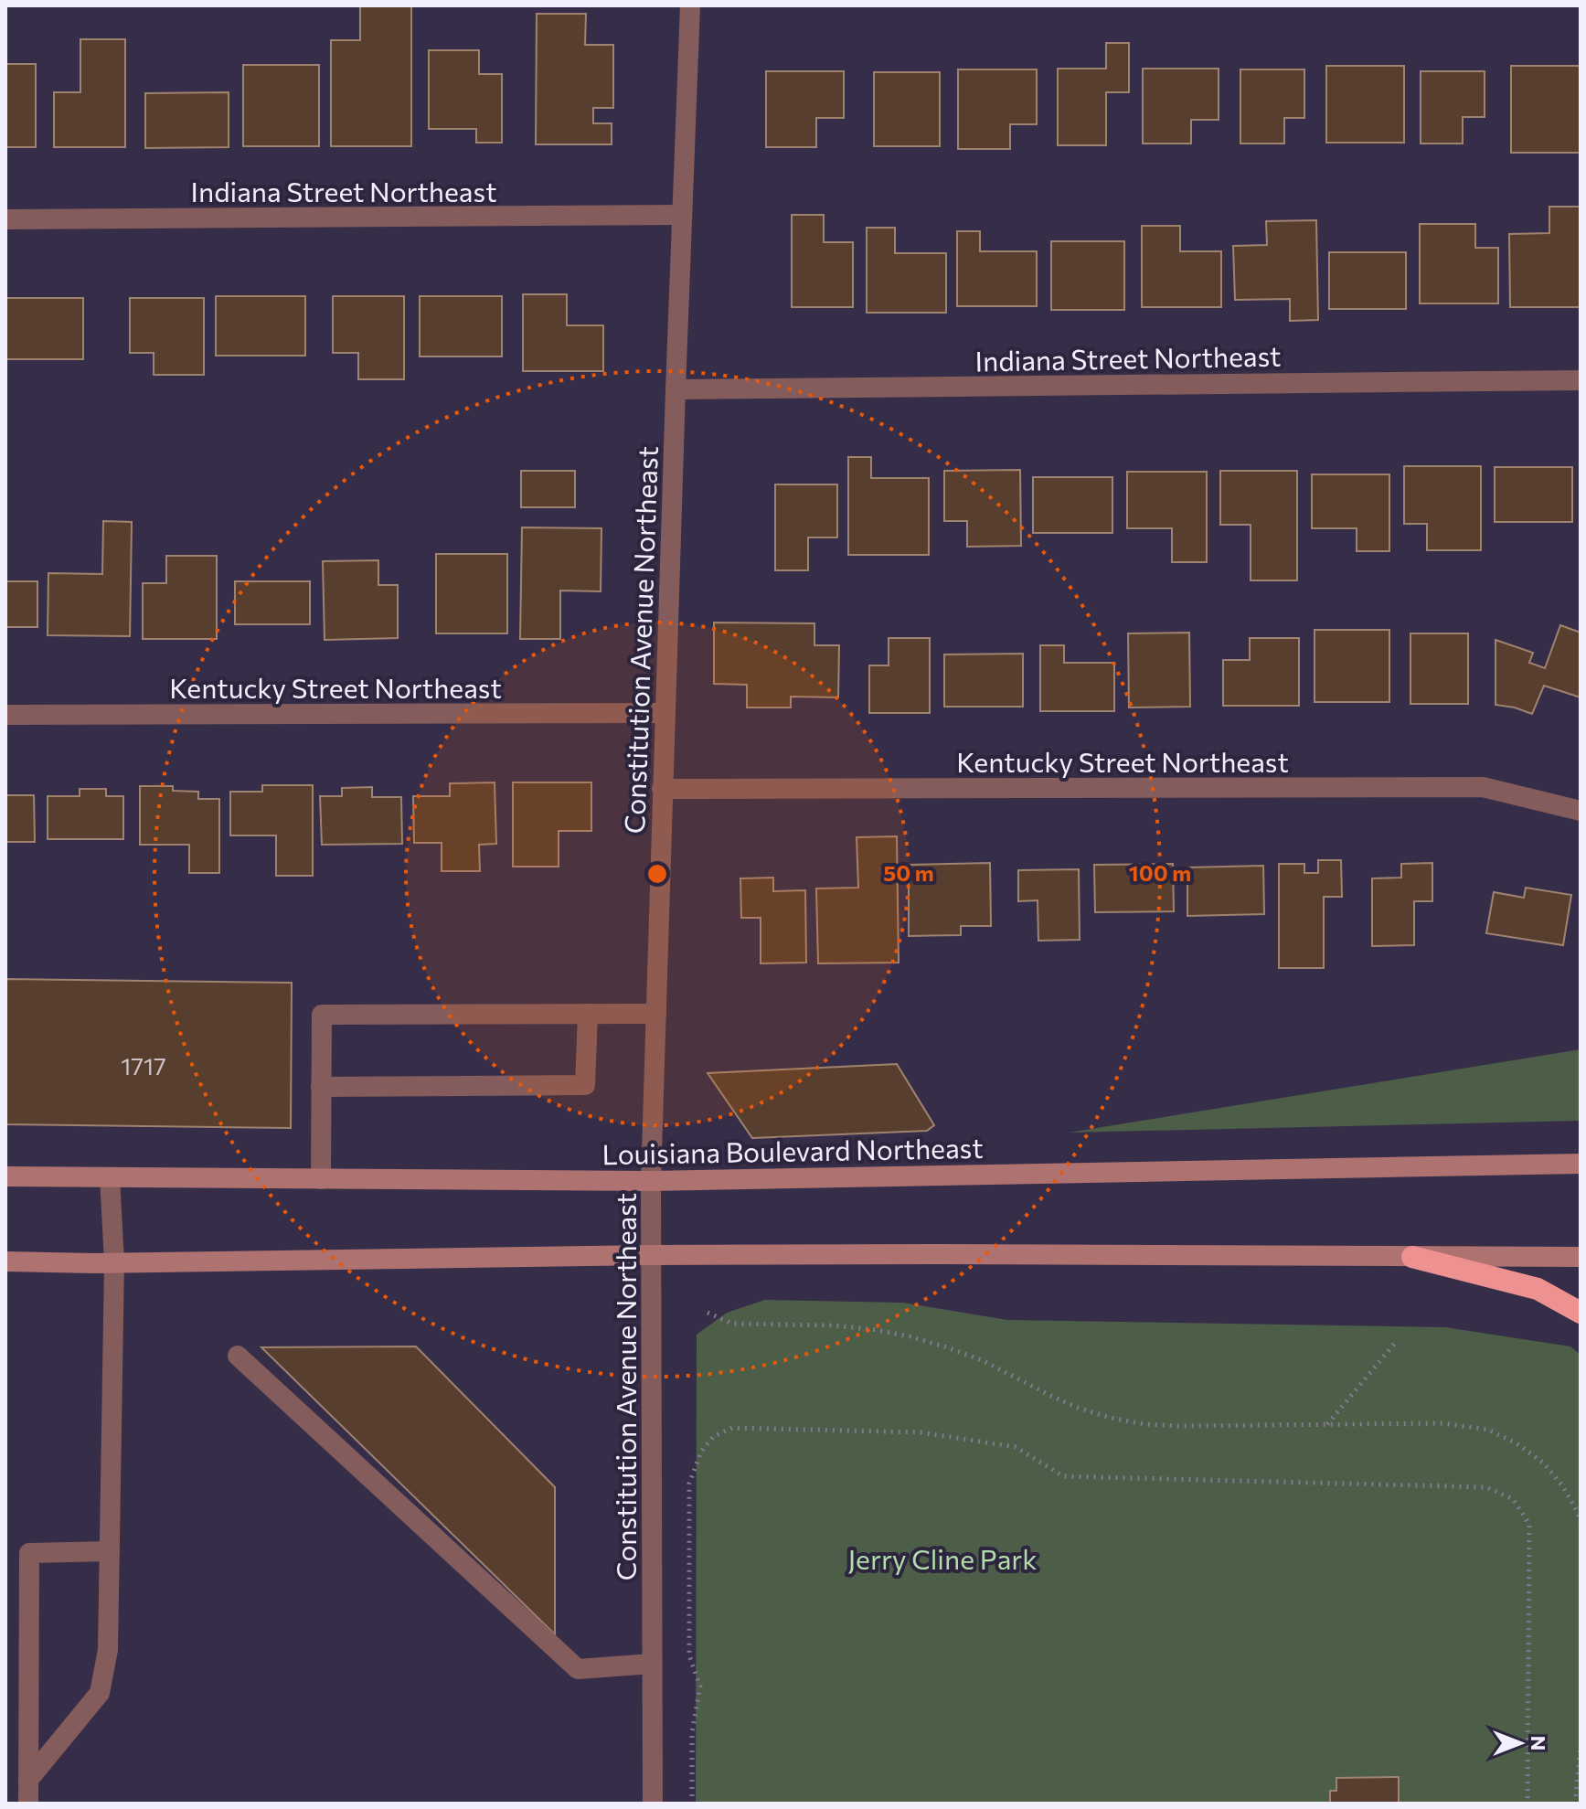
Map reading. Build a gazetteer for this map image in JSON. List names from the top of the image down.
{
  "streets": {
    "main road": ["Louisiana Boulevard Northeast"],
    "street": ["Indiana Street Northeast", "Constitution Avenue Northeast", "Kentucky Street Northeast"]
  },
  "crossings": [
    ["Indiana Street Northeast", "Constitution Avenue Northeast"],
    ["Constitution Avenue Northeast", "Kentucky Street Northeast"],
    ["Constitution Avenue Northeast", "Louisiana Boulevard Northeast"]
  ],
  "parks": ["Jerry Cline Park"],
  "house_numbers": ["1717"],
  "north": "right",
  "rings": ["50 m", "100 m"]
}
